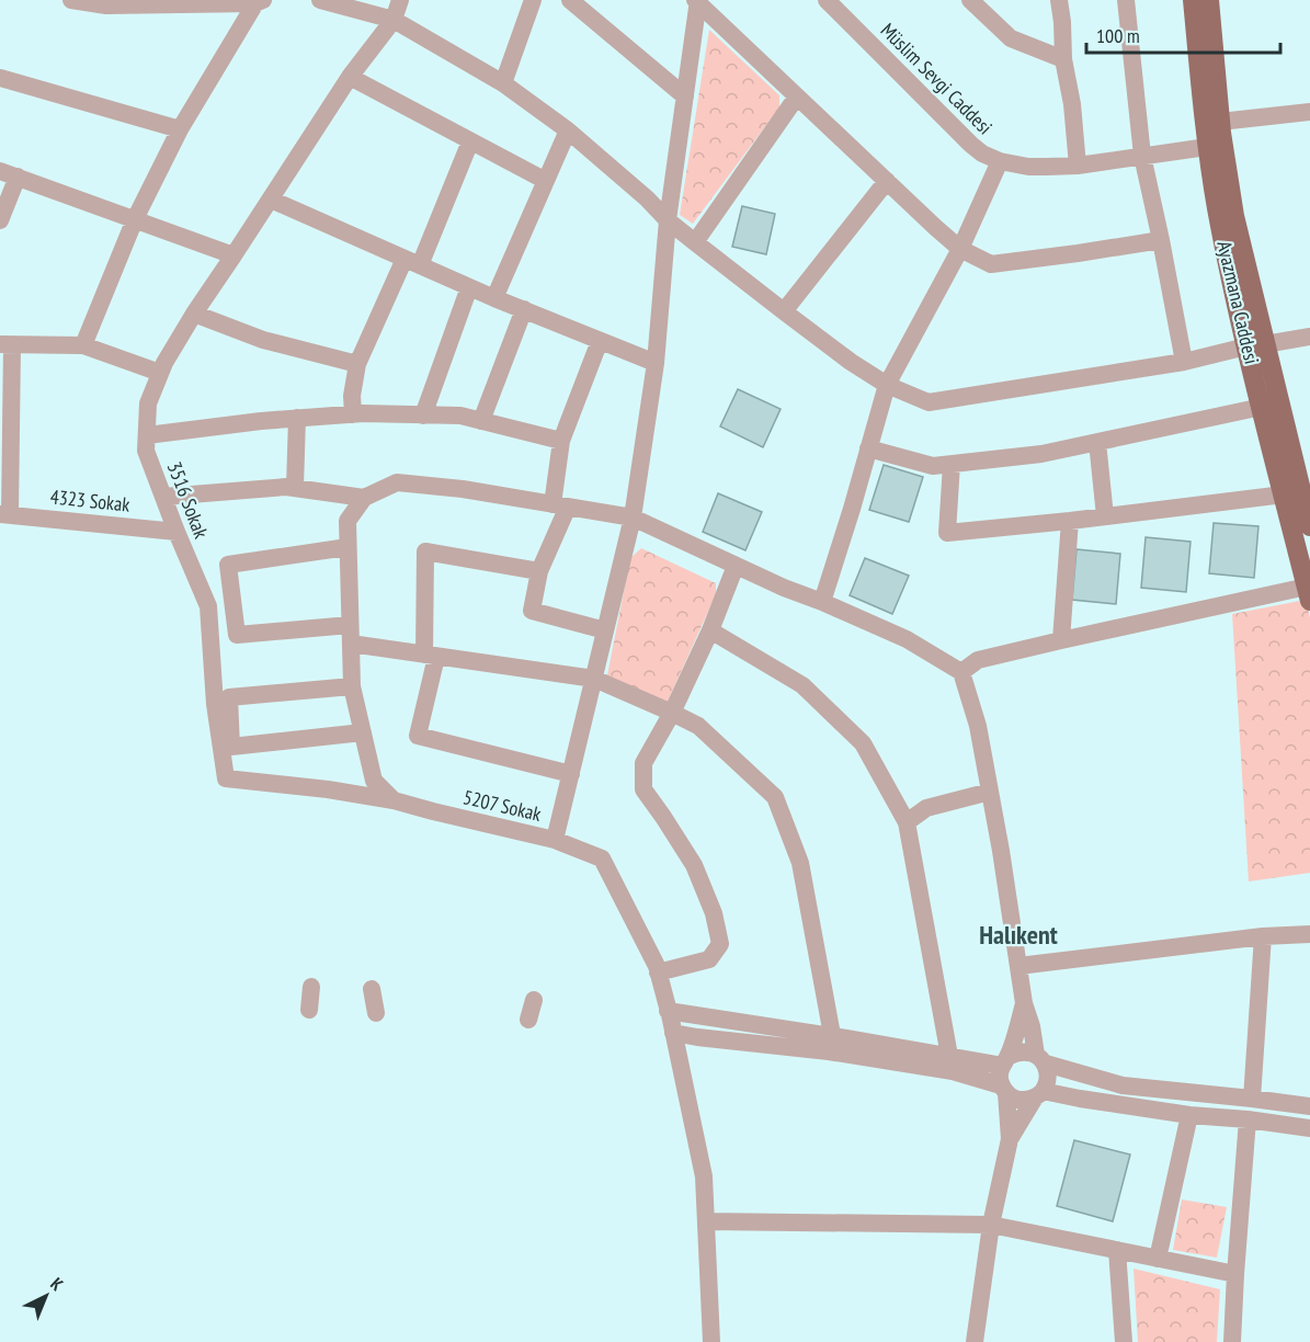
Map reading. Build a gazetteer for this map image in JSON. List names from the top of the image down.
{
  "streets": {
    "main road": ["Ayazmana Caddesi"],
    "street": [
      "Müslim Sevgi Caddesi",
      "3516 Sokak",
      "4323 Sokak",
      "5207 Sokak"
    ]
  },
  "crossings": [
    ["Müslim Sevgi Caddesi", "Ayazmana Caddesi"],
    ["3516 Sokak", "4323 Sokak"],
    ["3516 Sokak", "5207 Sokak"]
  ],
  "districts": ["Halıkent"],
  "scale_bar": "100 m",
  "north": "top right"
}
